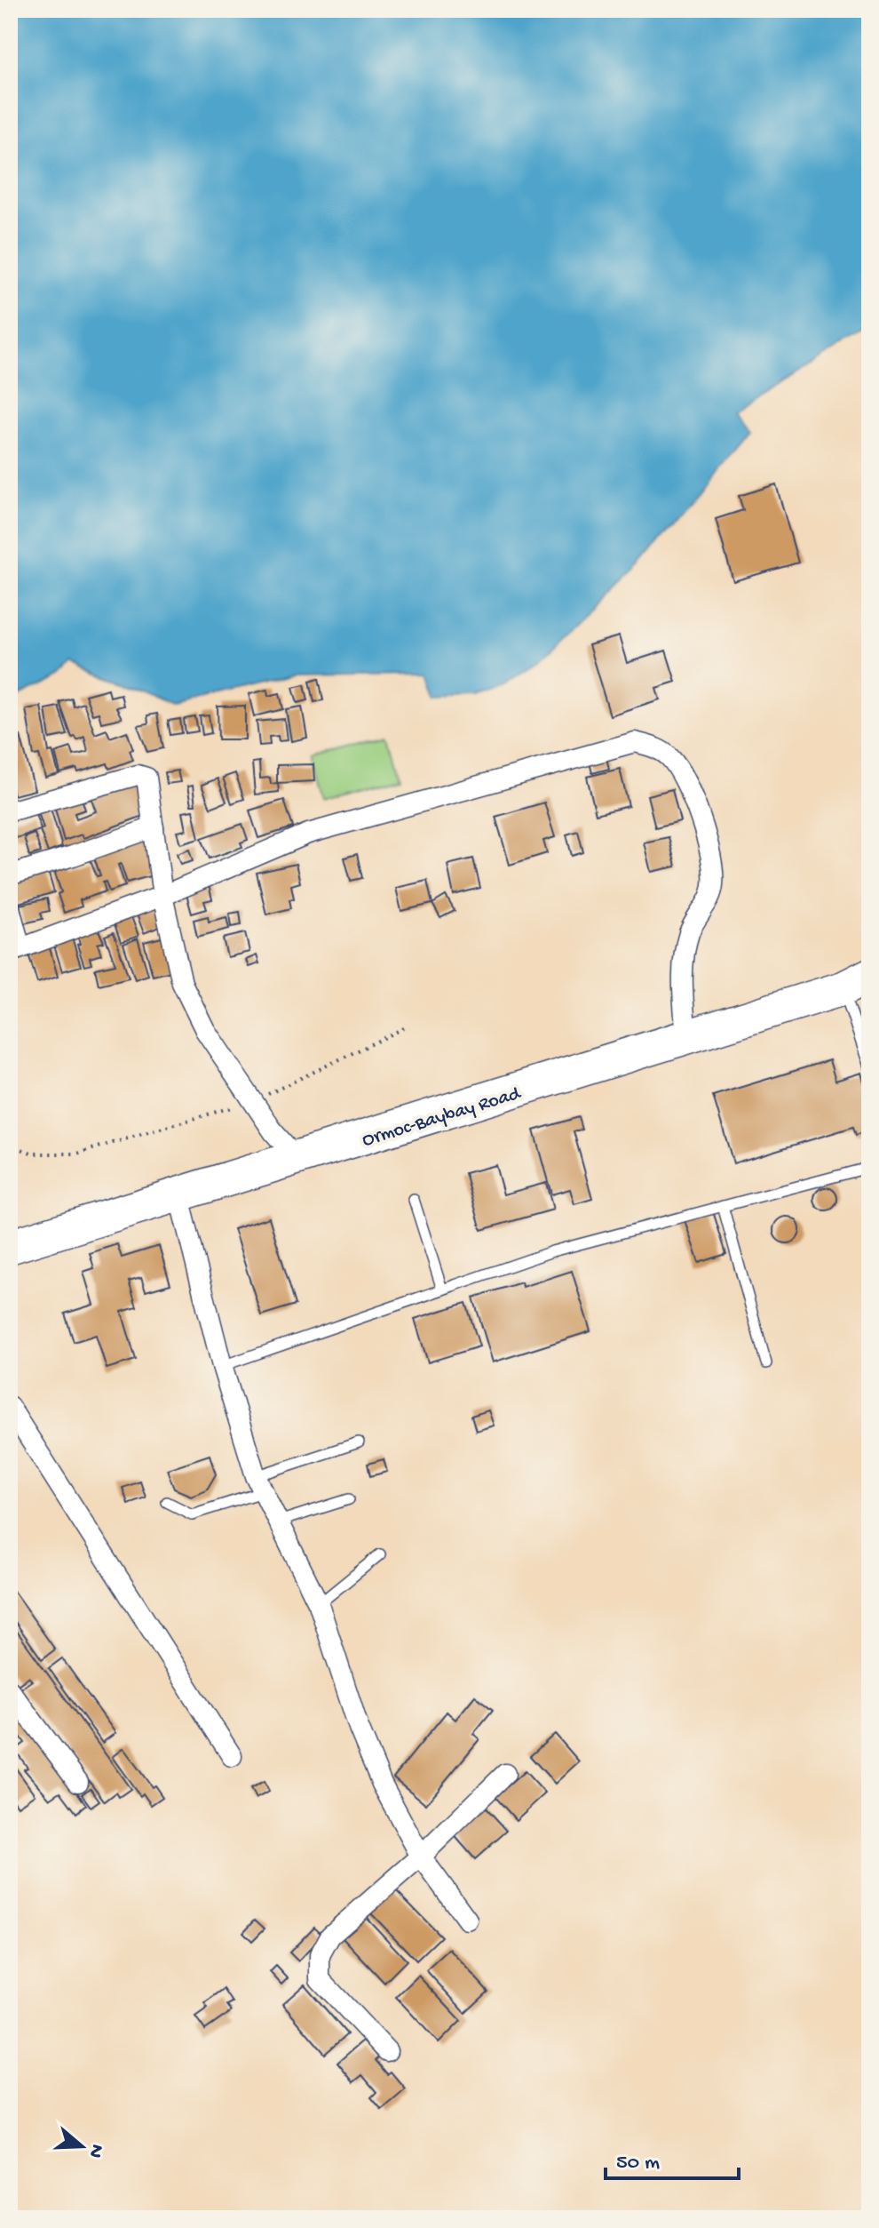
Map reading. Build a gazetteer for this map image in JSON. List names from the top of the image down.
{
  "streets": {
    "highway": ["Ormoc-Baybay Road"]
  },
  "scale_bar": "50 m",
  "north": "right"
}
